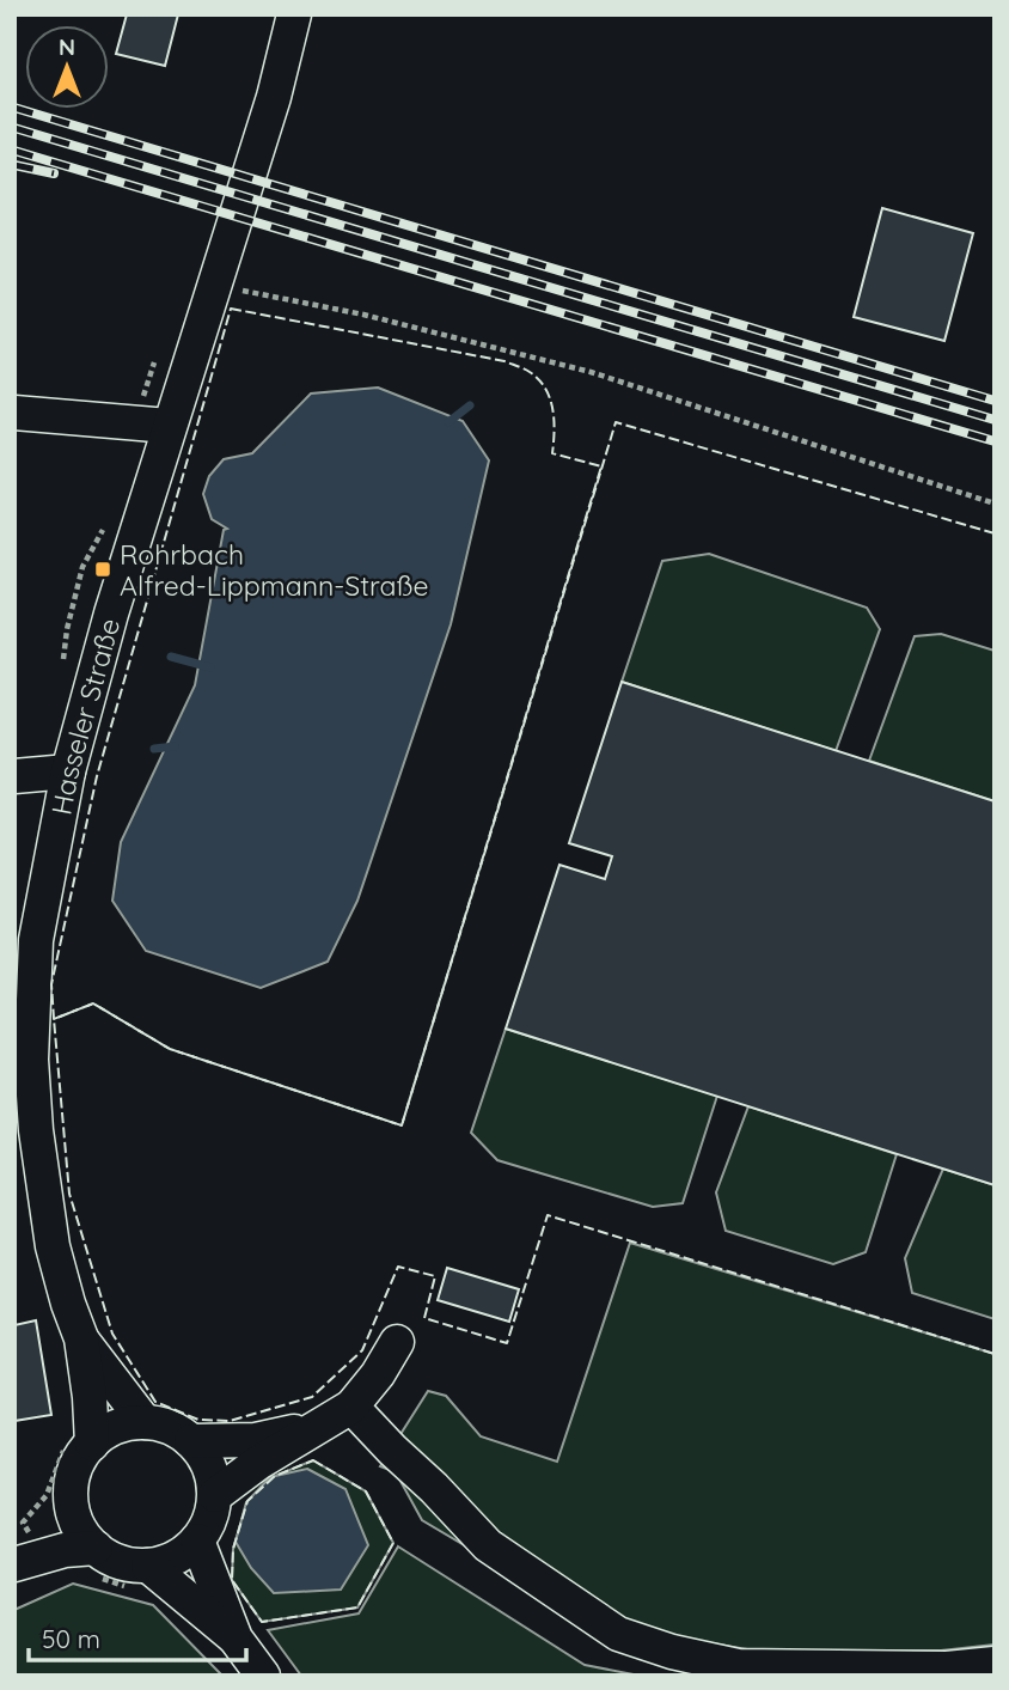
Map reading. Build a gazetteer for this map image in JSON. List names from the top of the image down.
{
  "streets": {
    "street": ["Hasseler Straße"]
  },
  "places": {
    "transit": ["Rohrbach Alfred-Lippmann-Straße"]
  },
  "scale_bar": "50 m",
  "north": "top"
}
